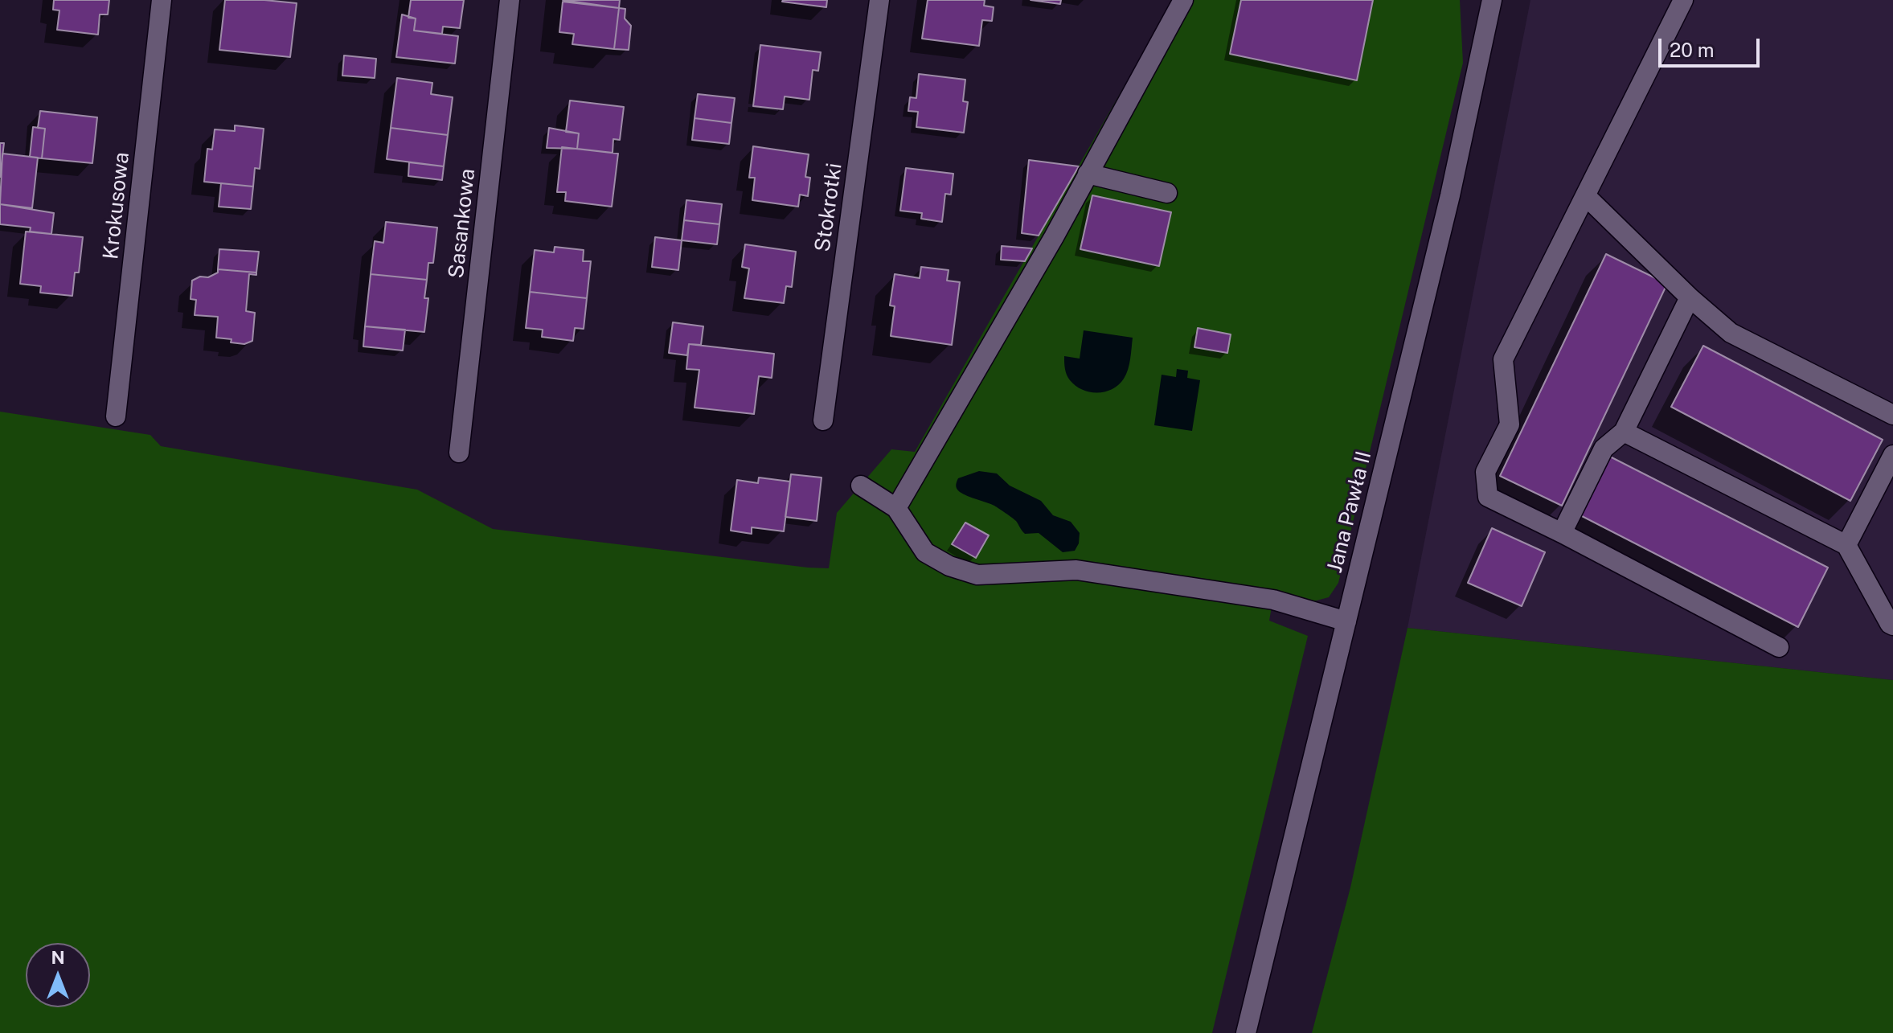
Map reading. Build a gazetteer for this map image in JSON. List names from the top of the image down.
{
  "streets": {
    "street": [
      "Krokusowa",
      "Stokrotki",
      "Sasankowa",
      "Jana Pawła II"
    ]
  },
  "scale_bar": "20 m",
  "north": "top"
}
